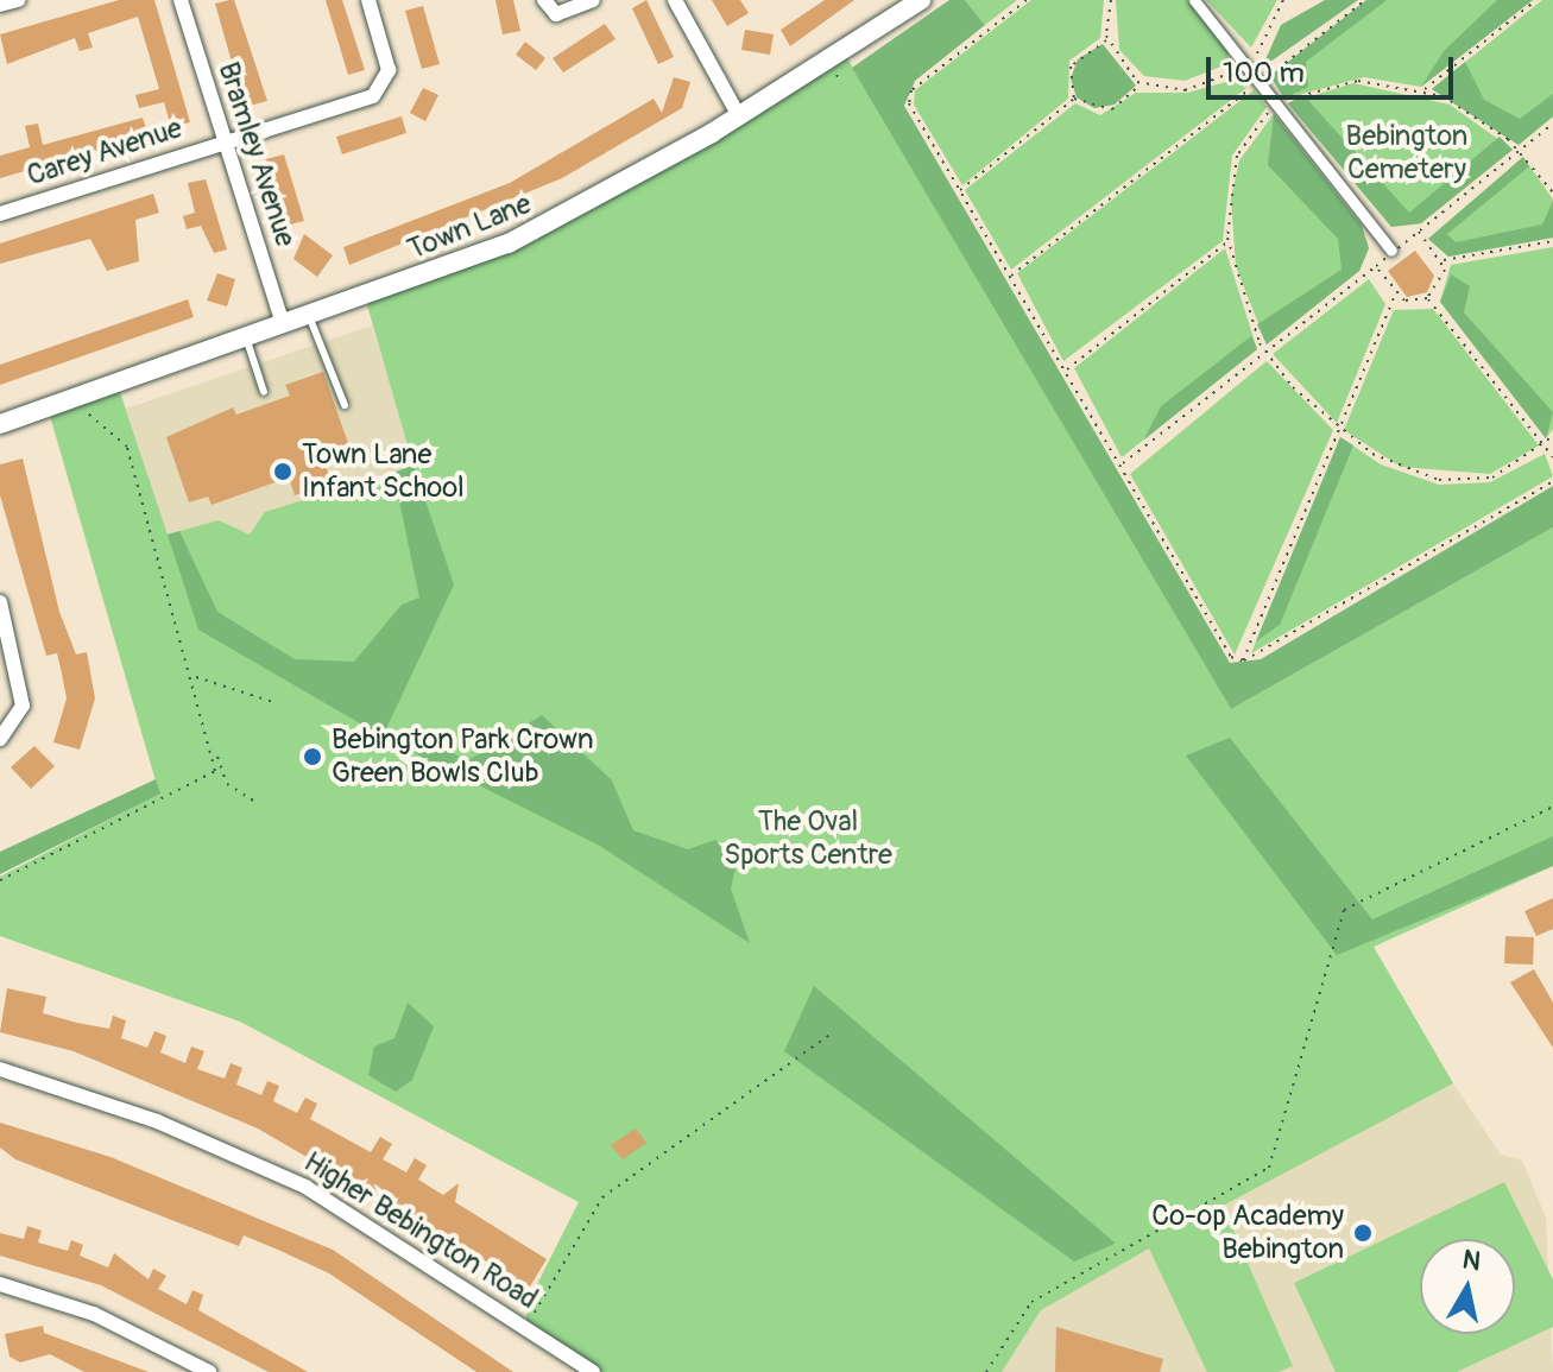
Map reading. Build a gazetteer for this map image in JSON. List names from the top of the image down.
{
  "streets": {
    "main road": ["Town Lane"],
    "street": ["Carey Avenue", "Bramley Avenue", "Higher Bebington Road"]
  },
  "crossings": [
    ["Carey Avenue", "Bramley Avenue"],
    ["Bramley Avenue", "Town Lane"]
  ],
  "parks": ["Bebington Cemetery", "The Oval Sports Centre"],
  "places": ["Town Lane Infant School", "Bebington Park Crown Green Bowls Club", "Co-op Academy Bebington"],
  "scale_bar": "100 m",
  "north": "top"
}
